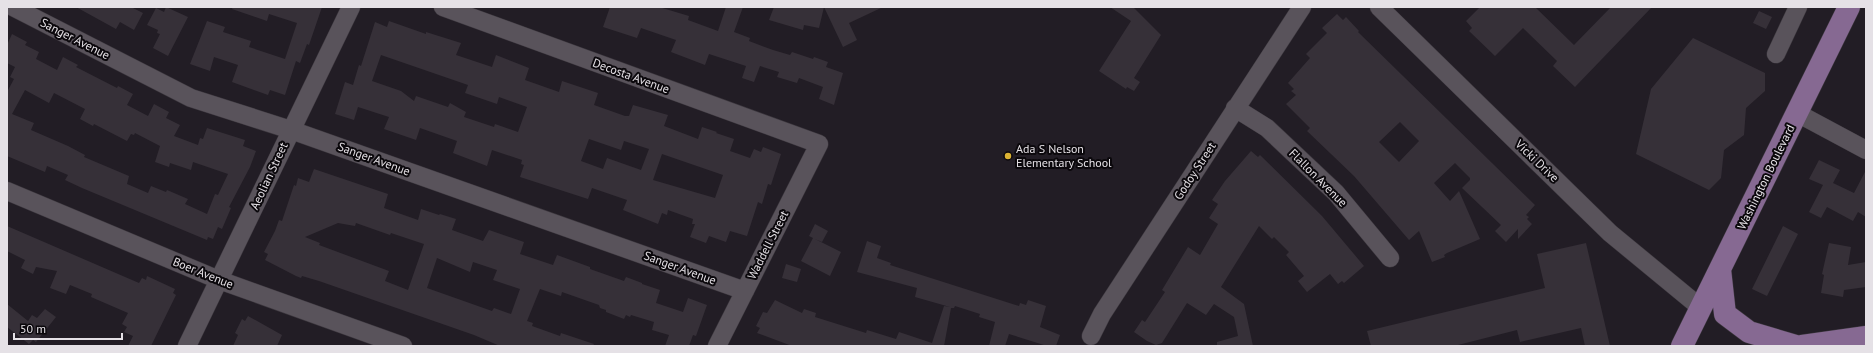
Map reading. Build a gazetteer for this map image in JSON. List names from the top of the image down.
{
  "streets": {
    "main road": ["Washington Boulevard"],
    "street": [
      "Sanger Avenue",
      "Decosta Avenue",
      "Vicki Drive",
      "Godoy Street",
      "Aeolian Street",
      "Flallon Avenue",
      "Waddell Street",
      "Boer Avenue"
    ]
  },
  "crossings": [
    ["Sanger Avenue", "Aeolian Street"],
    ["Sanger Avenue", "Waddell Street"],
    ["Decosta Avenue", "Waddell Street"],
    ["Vicki Drive", "Washington Boulevard"],
    ["Godoy Street", "Flallon Avenue"],
    ["Aeolian Street", "Boer Avenue"]
  ],
  "places": ["Ada S Nelson Elementary School"],
  "scale_bar": "50 m"
}
